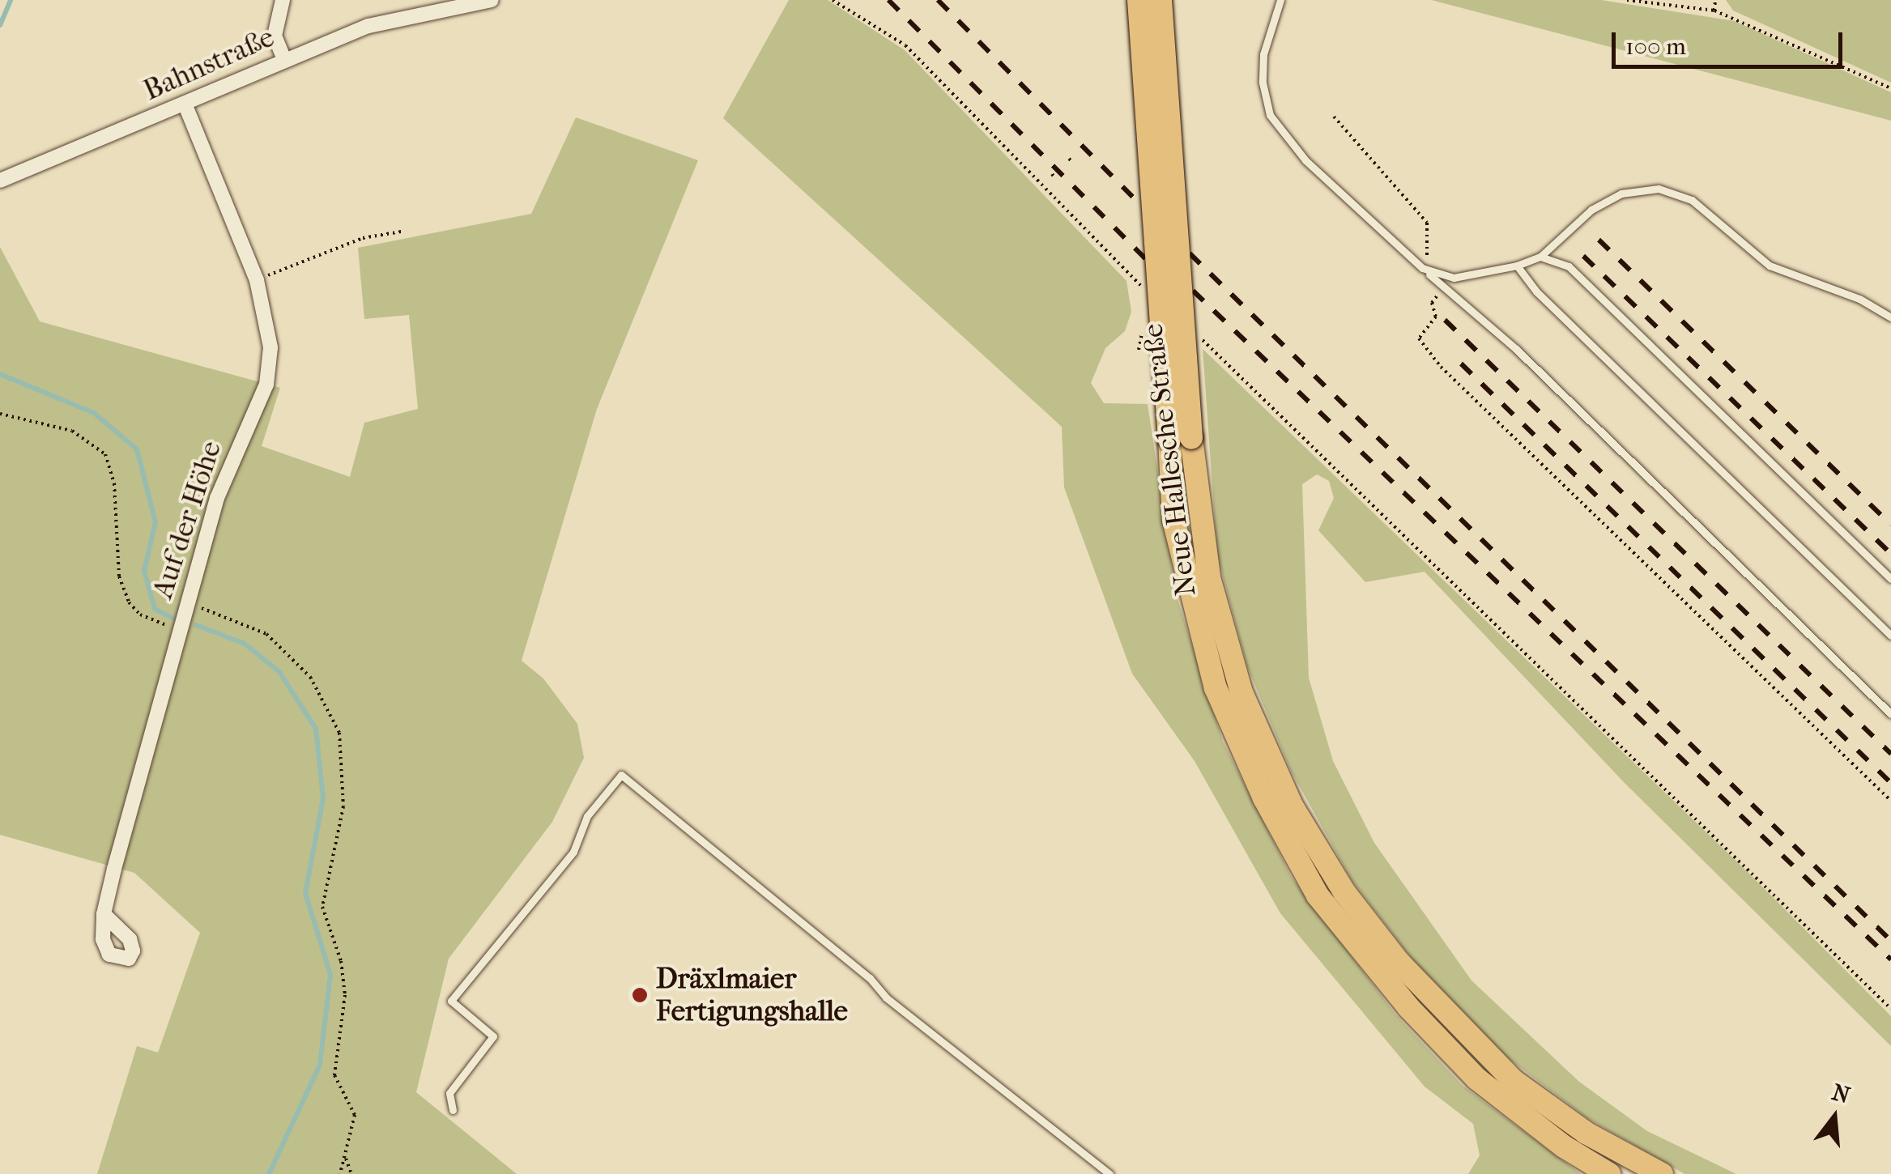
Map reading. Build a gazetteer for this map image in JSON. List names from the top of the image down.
{
  "streets": {
    "main road": ["Neue Hallesche Straße"],
    "street": ["Bahnstraße", "Auf der Höhe"]
  },
  "crossings": [
    ["Bahnstraße", "Auf der Höhe"]
  ],
  "places": ["Dräxlmaier Fertigungshalle"],
  "scale_bar": "100 m",
  "north": "top"
}
